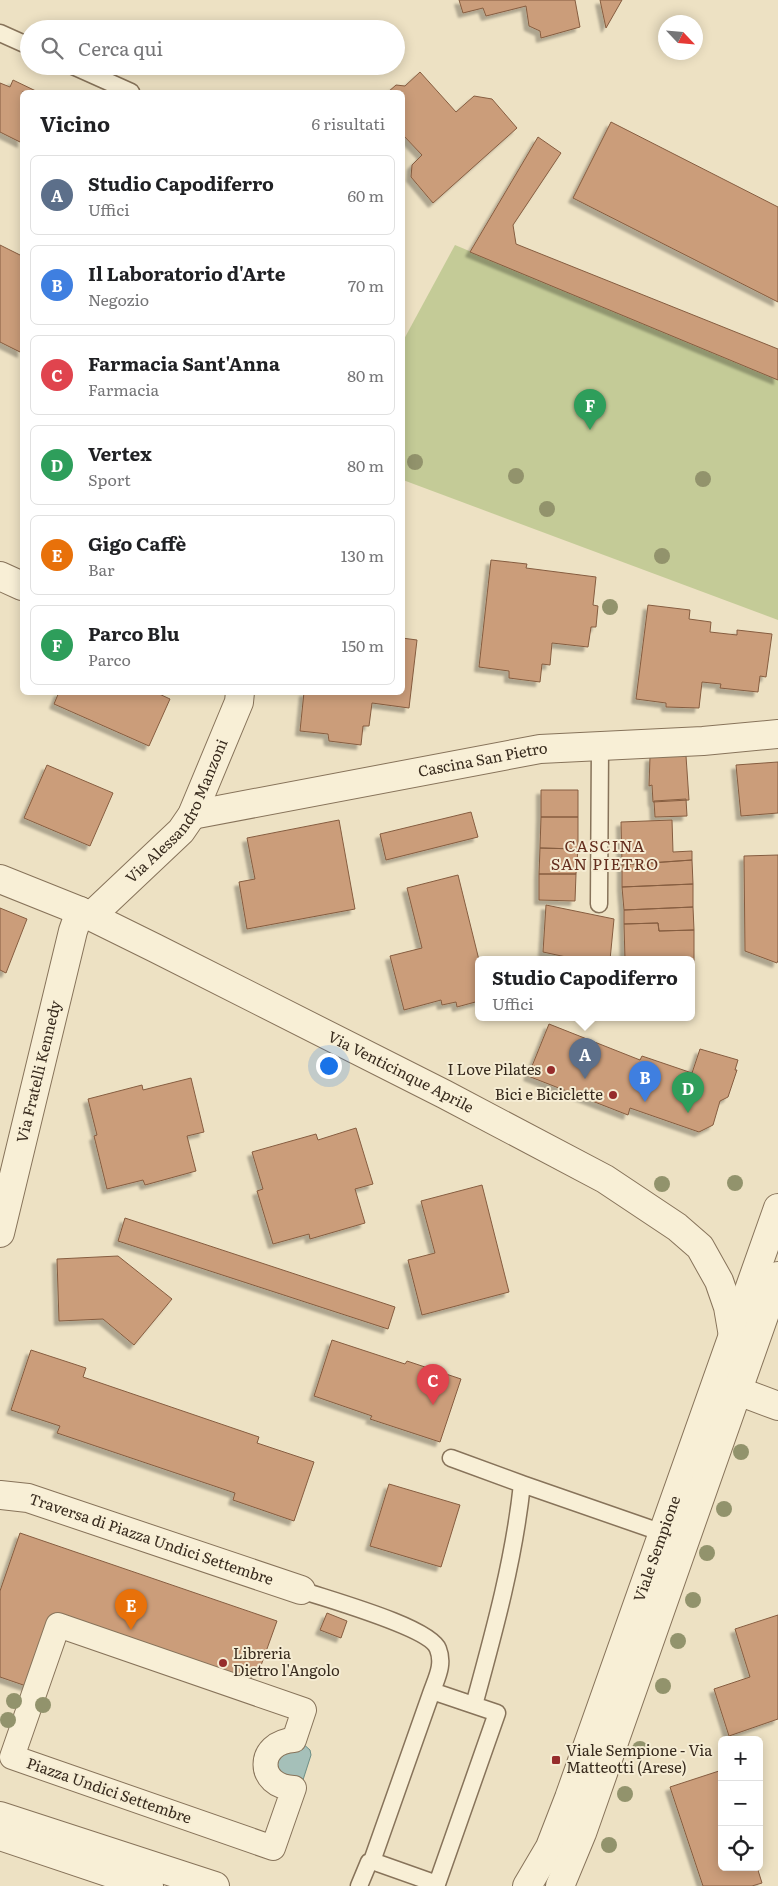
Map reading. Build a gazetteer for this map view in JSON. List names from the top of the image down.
{
  "streets": {
    "street": [
      "Cascina San Pietro",
      "Via Alessandro Manzoni",
      "Via Fratelli Kennedy",
      "Via Venticinque Aprile",
      "Traversa di Piazza Undici Settembre",
      "Viale Sempione",
      "Piazza Undici Settembre"
    ]
  },
  "crossings": [
    ["Cascina San Pietro", "Via Alessandro Manzoni"],
    ["Via Alessandro Manzoni", "Via Fratelli Kennedy"],
    ["Via Alessandro Manzoni", "Via Venticinque Aprile"],
    ["Via Fratelli Kennedy", "Via Venticinque Aprile"],
    ["Via Venticinque Aprile", "Viale Sempione"]
  ],
  "districts": ["CASCINA SAN PIETRO"],
  "places": {
    "other": ["I Love Pilates", "Bici e Biciclette", "Libreria Dietro l'Angolo"],
    "transit": ["Viale Sempione - Via Matteotti (Arese)"]
  },
  "north": "bottom right",
  "page": {
    "search": "Cerca qui",
    "heading": ["Vicino", "6 risultati"],
    "list": [
      {
        "mark": "A",
        "name": "Studio Capodiferro",
        "note": "Uffici",
        "value": "60 m"
      },
      {
        "mark": "B",
        "name": "Il Laboratorio d'Arte",
        "note": "Negozio",
        "value": "70 m"
      },
      {
        "mark": "C",
        "name": "Farmacia Sant'Anna",
        "note": "Farmacia",
        "value": "80 m"
      },
      {
        "mark": "D",
        "name": "Vertex",
        "note": "Sport",
        "value": "80 m"
      },
      {
        "mark": "E",
        "name": "Gigo Caffè",
        "note": "Bar",
        "value": "130 m"
      },
      {
        "mark": "F",
        "name": "Parco Blu",
        "note": "Parco",
        "value": "150 m"
      }
    ],
    "pins": [
      "F",
      "A",
      "B",
      "D",
      "C",
      "E"
    ],
    "popup": ["Studio Capodiferro", "Uffici"],
    "map_buttons": ["+", "−"]
  }
}
